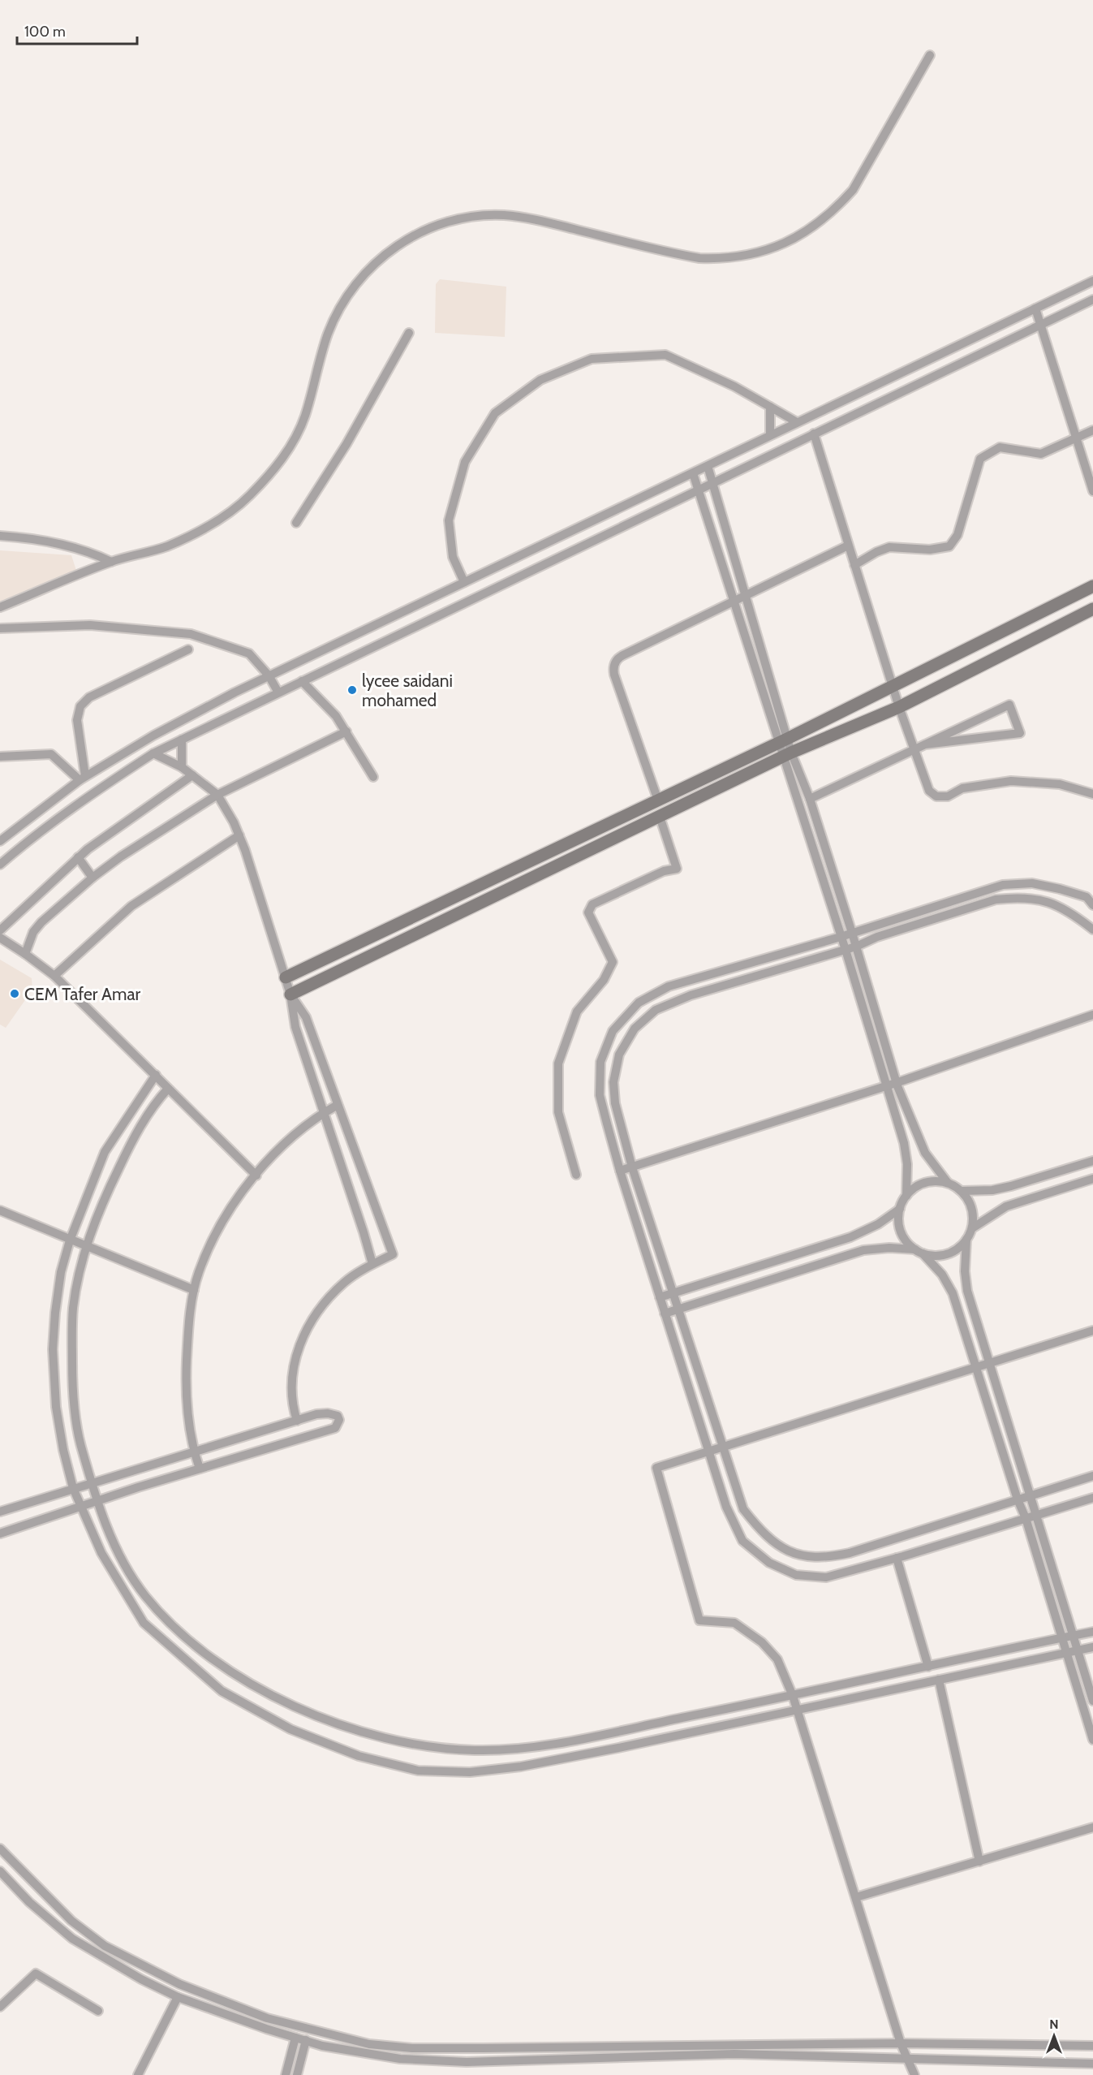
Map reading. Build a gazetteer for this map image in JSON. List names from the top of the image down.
{
  "places": ["lycee saidani mohamed", "CEM Tafer Amar"],
  "scale_bar": "100 m",
  "north": "top"
}
